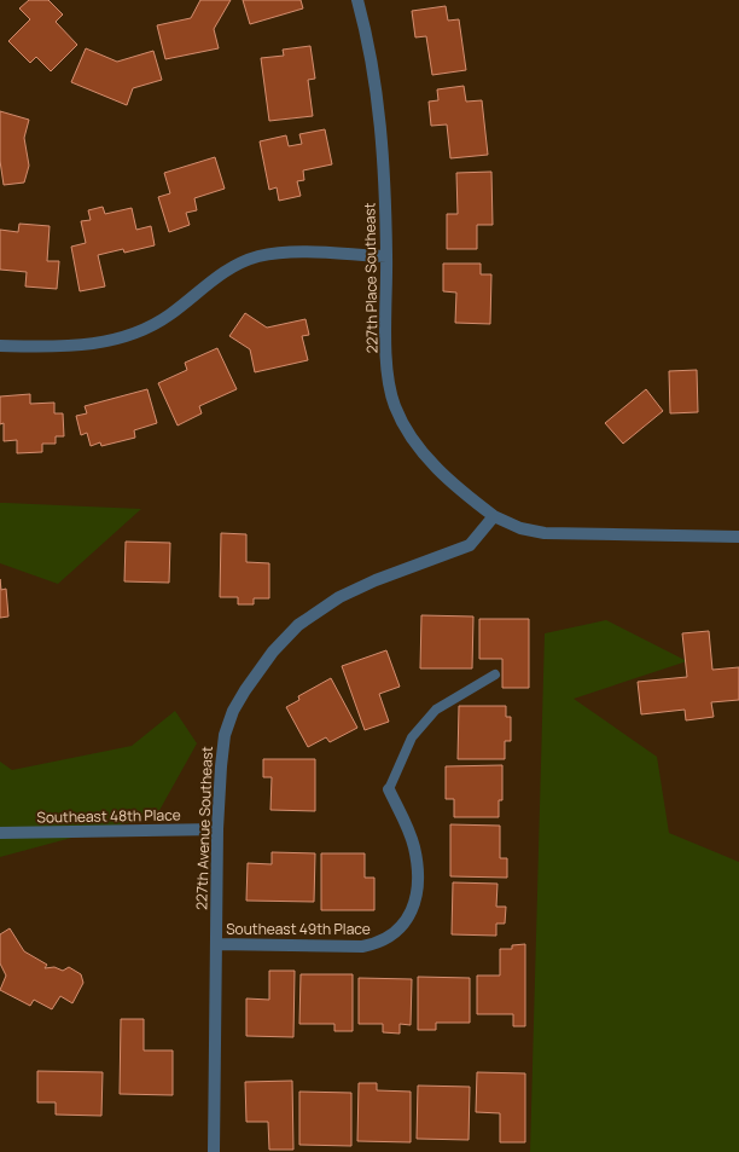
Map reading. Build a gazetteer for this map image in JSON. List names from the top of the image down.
{
  "streets": {
    "street": [
      "227th Place Southeast",
      "Southeast 48th Place",
      "227th Avenue Southeast",
      "Southeast 49th Place"
    ]
  },
  "crossings": [
    ["227th Place Southeast", "227th Avenue Southeast"],
    ["Southeast 48th Place", "227th Avenue Southeast"],
    ["227th Avenue Southeast", "Southeast 49th Place"]
  ]
}
